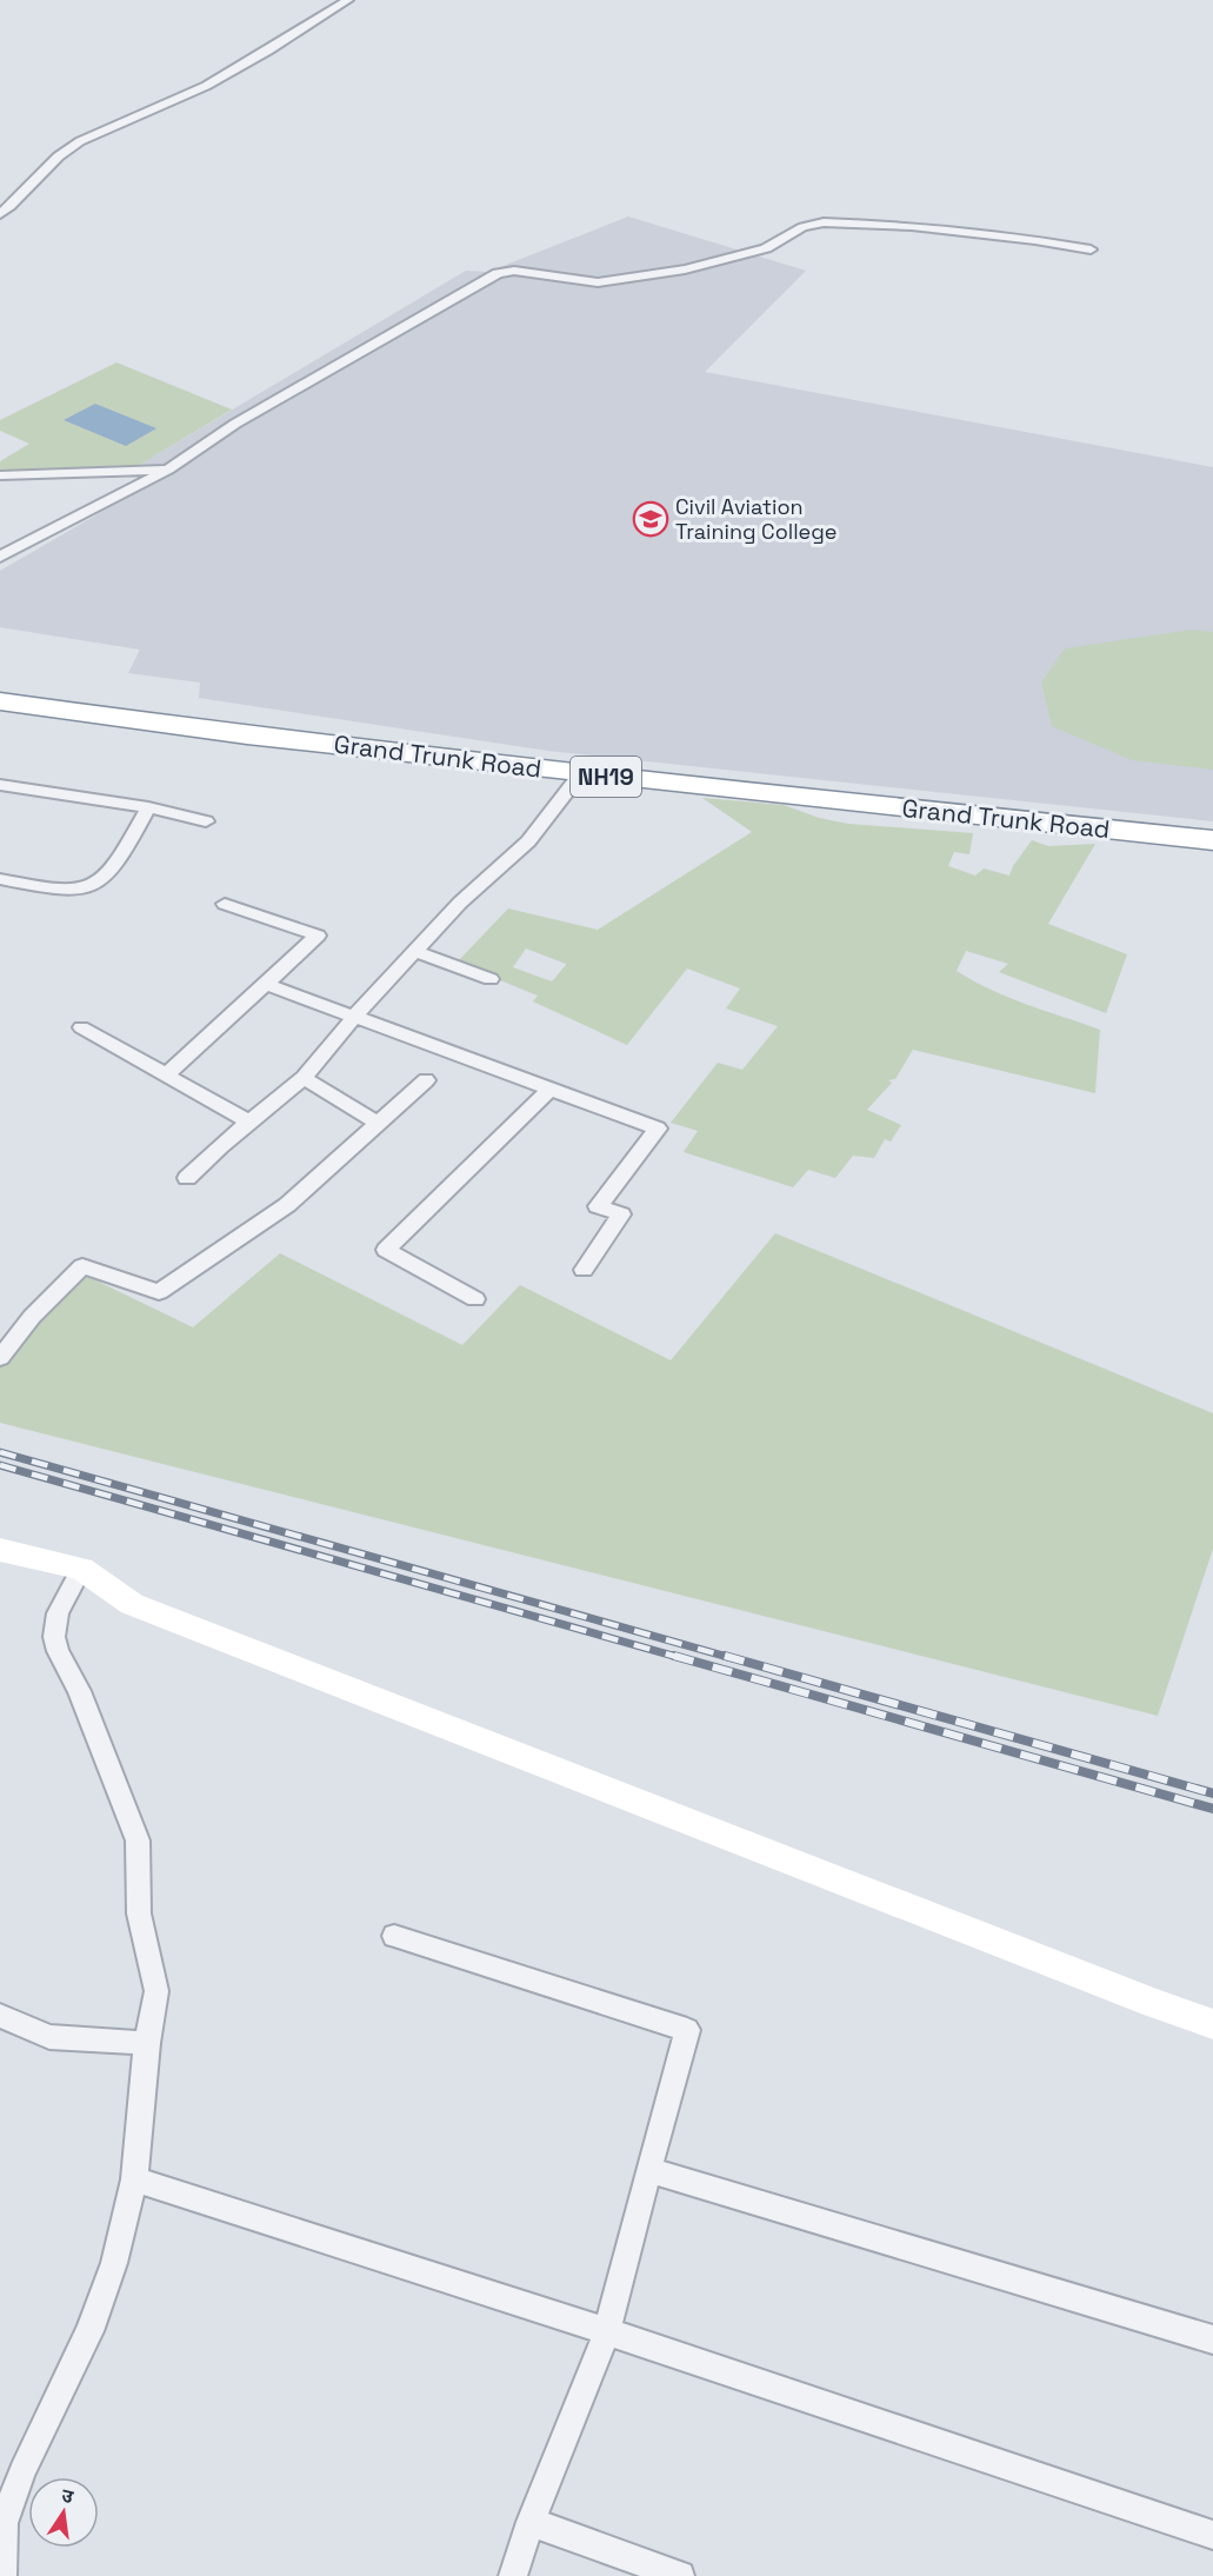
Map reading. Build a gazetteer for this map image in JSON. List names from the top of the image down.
{
  "streets": {
    "highway": ["Grand Trunk Road", "NH19"]
  },
  "places": {
    "school or university": ["Civil Aviation Training College"]
  },
  "north": "top"
}
